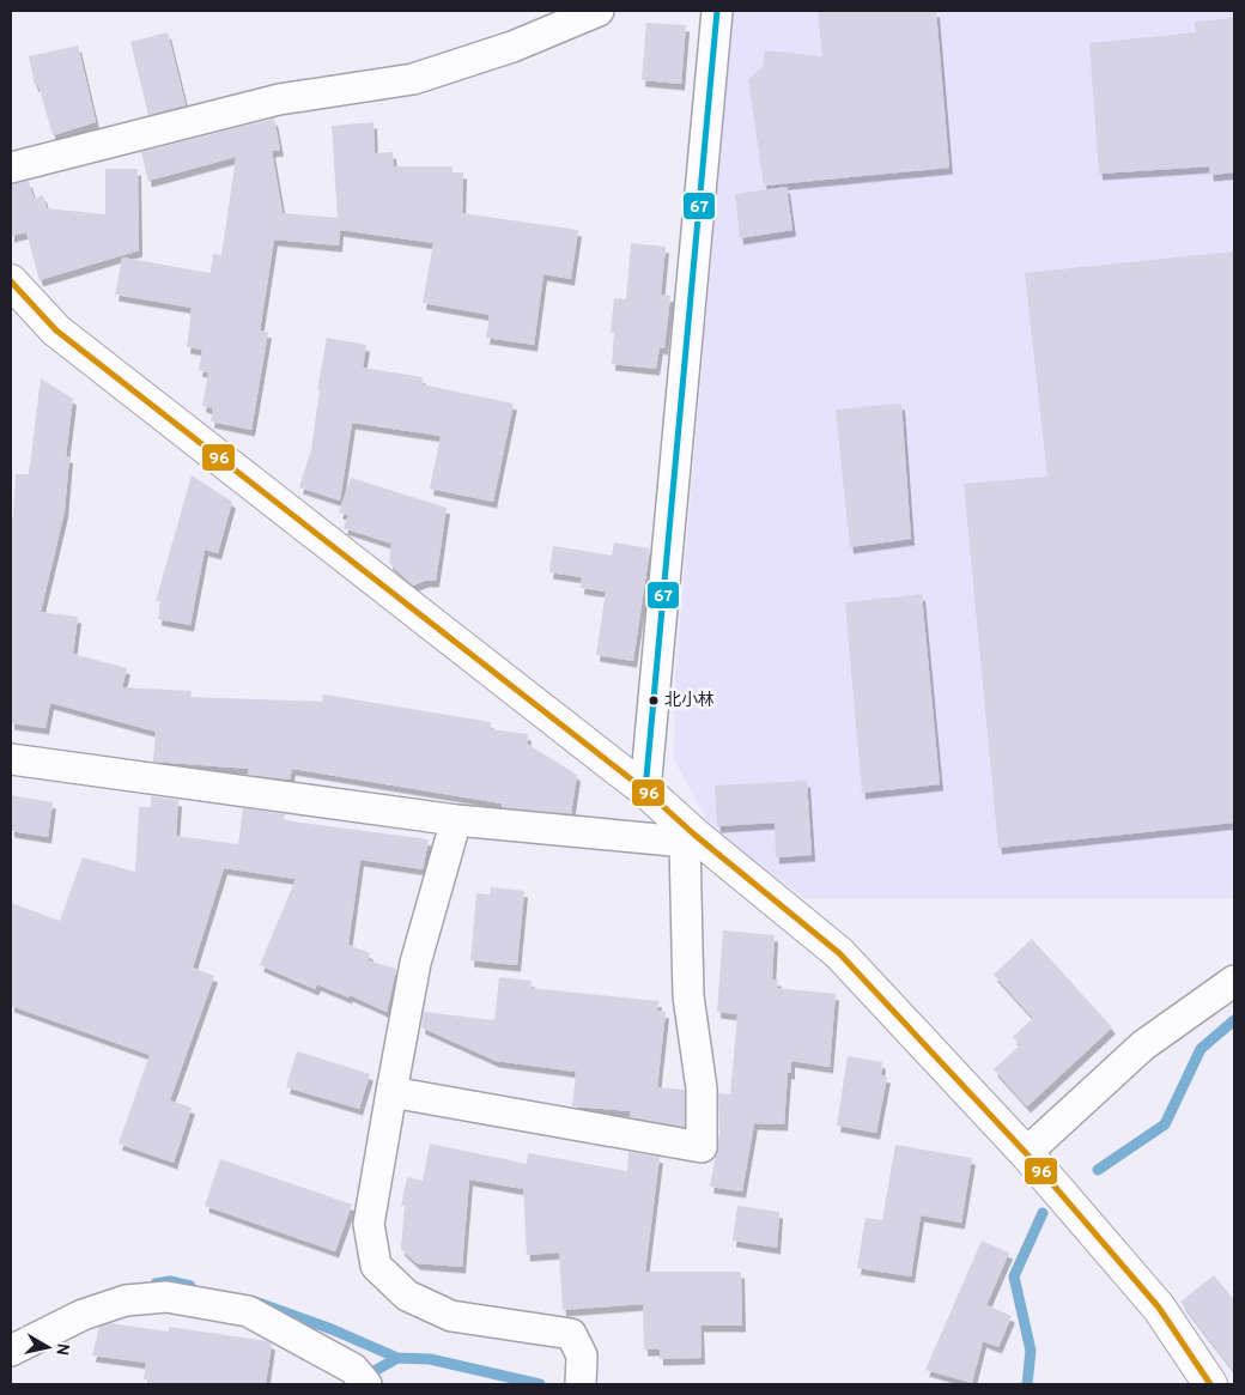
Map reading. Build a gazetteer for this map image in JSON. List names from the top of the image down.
{
  "places": ["北小林"],
  "lines": ["transit line 67", "transit line 96"],
  "north": "right"
}
